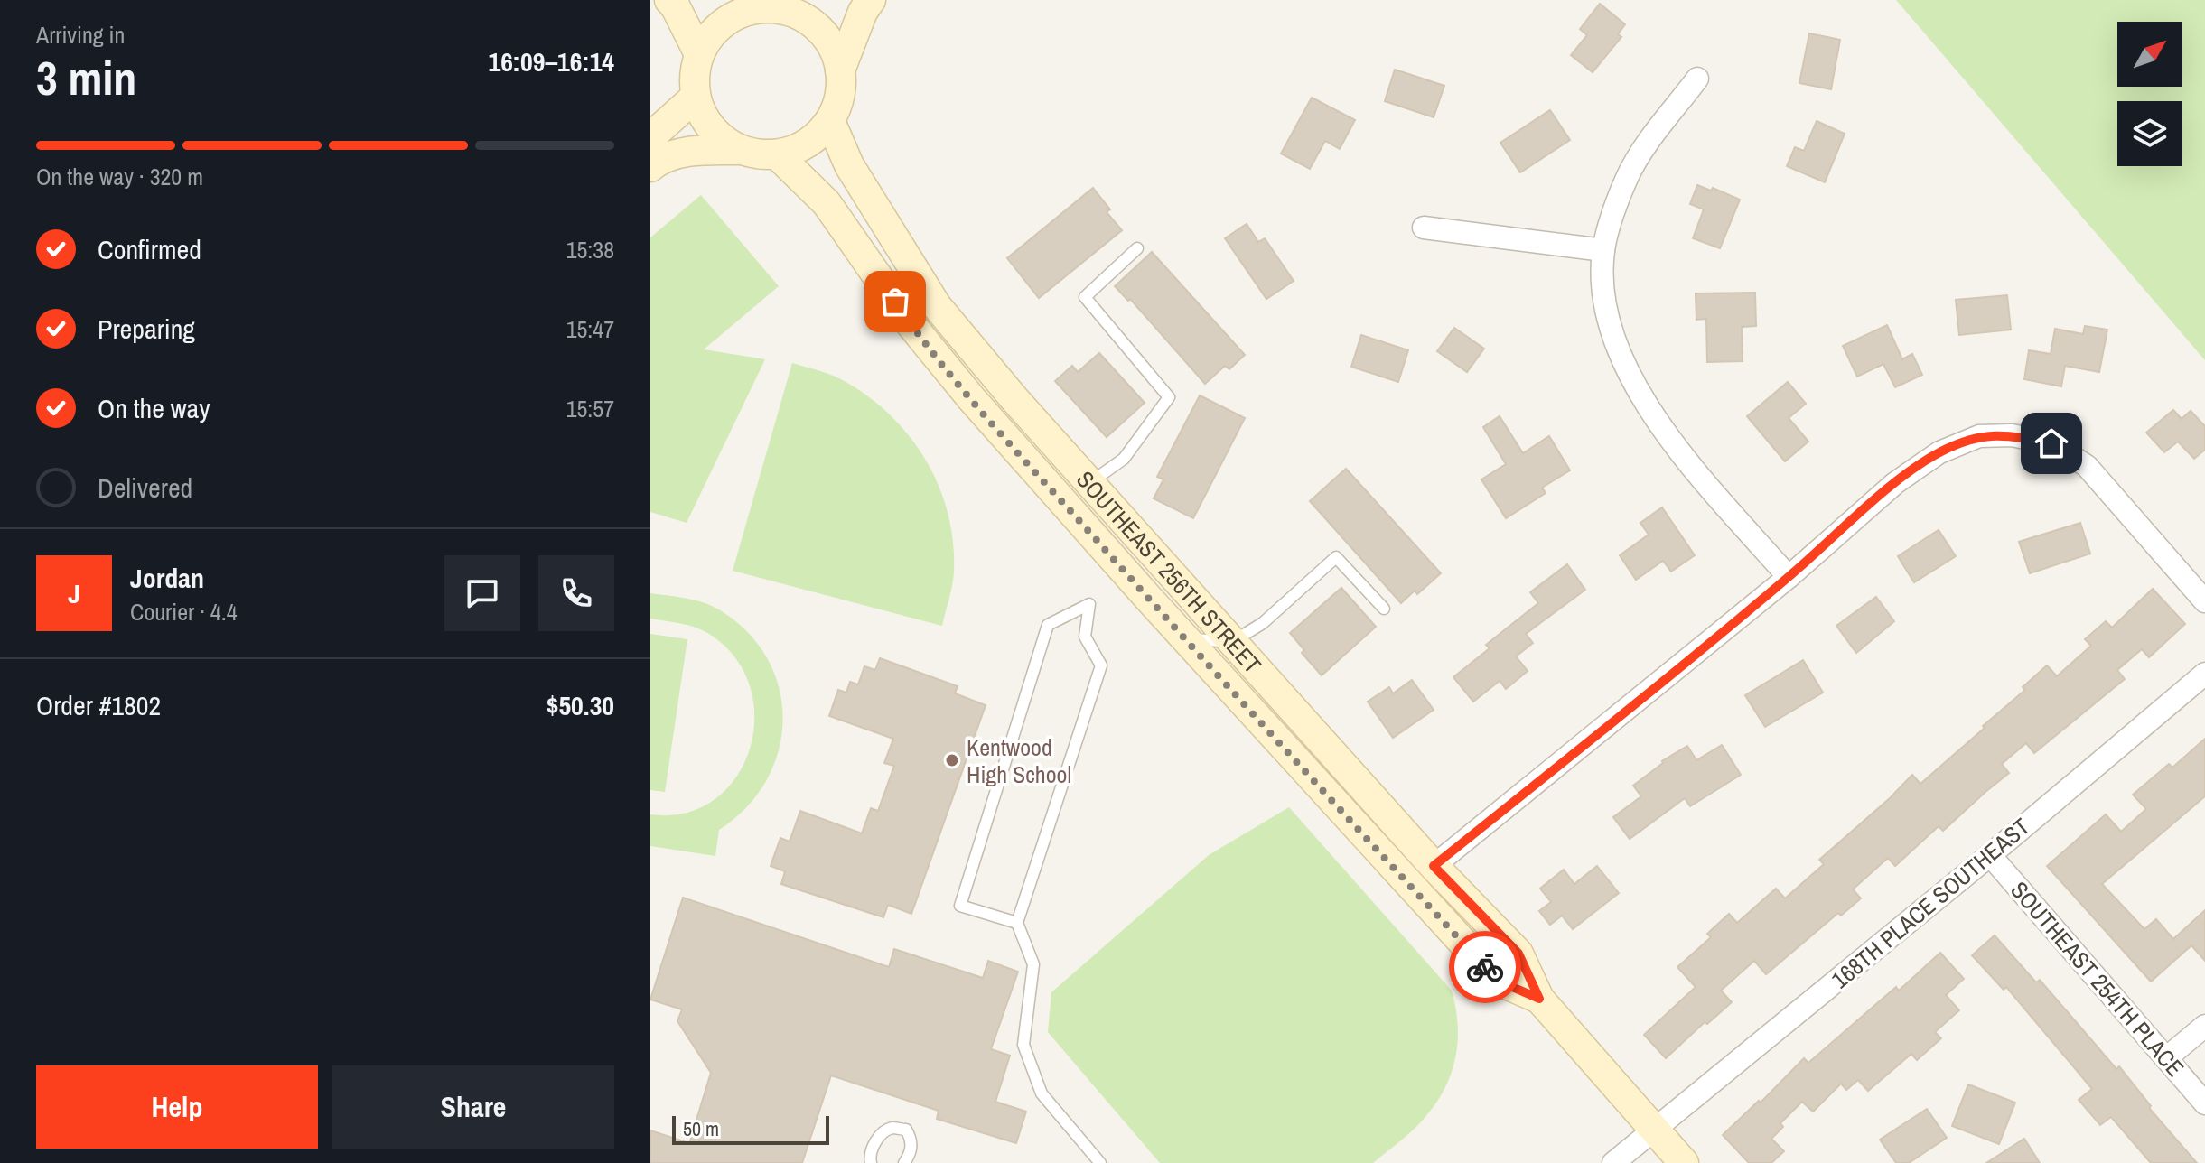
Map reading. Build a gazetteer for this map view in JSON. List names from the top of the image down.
{
  "streets": {
    "main road": ["SOUTHEAST 256TH STREET"],
    "street": ["168TH PLACE SOUTHEAST", "SOUTHEAST 254TH PLACE"]
  },
  "crossings": [
    ["SOUTHEAST 256TH STREET", "168TH PLACE SOUTHEAST"],
    ["168TH PLACE SOUTHEAST", "SOUTHEAST 254TH PLACE"]
  ],
  "places": ["Kentwood High School"],
  "scale_bar": "50 m",
  "north": "top right",
  "page": {
    "heading": ["3 min", "Arriving in", "16:09–16:14"],
    "panel": [
      "Jordan",
      "Courier · 4.4",
      "Order #1802",
      "$50.30"
    ],
    "bar": "On the way · 320 m",
    "list": [
      ["Confirmed", "15:38"],
      ["Preparing", "15:47"],
      ["On the way", "15:57"],
      "Delivered"
    ],
    "round": "J",
    "buttons": ["Help", "Share"],
    "scale": "50 m"
  }
}
